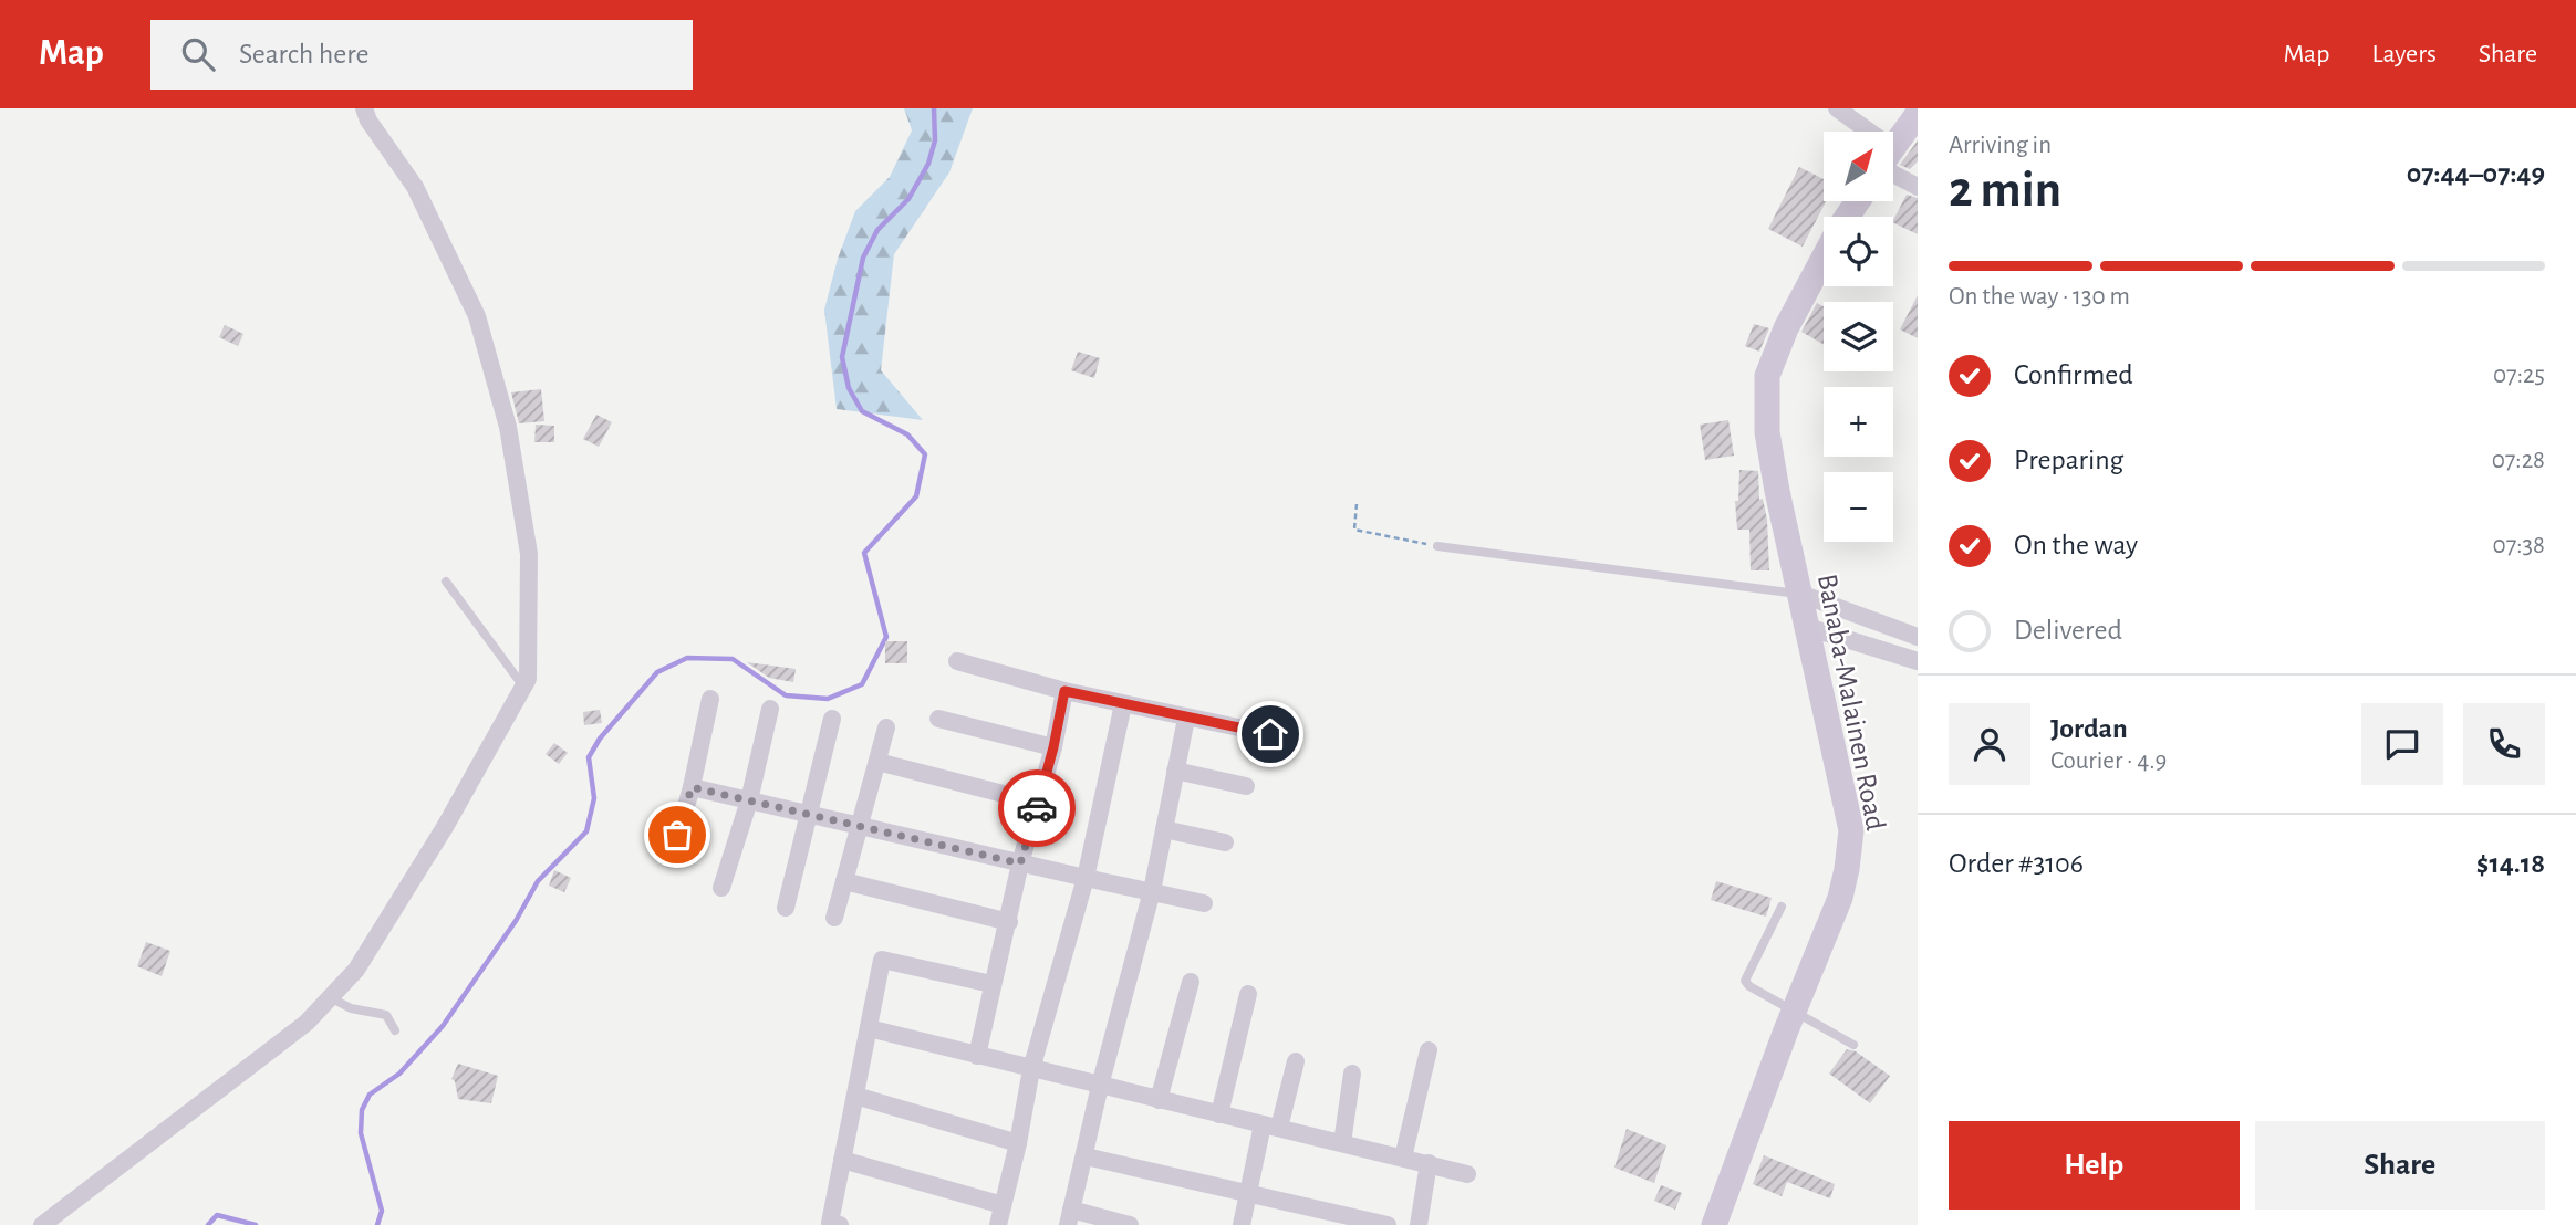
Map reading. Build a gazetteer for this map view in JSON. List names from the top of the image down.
{
  "streets": {
    "street": ["Banaba-Malainen Road"]
  },
  "north": "top right",
  "page": {
    "header": "Map",
    "search": "Search here",
    "nav": ["Map", "Layers", "Share"],
    "heading": ["2 min", "Arriving in", "07:44–07:49"],
    "panel": [
      "Jordan",
      "Courier · 4.9",
      "Order #3106",
      "$14.18"
    ],
    "map_buttons": ["+", "−"],
    "bar": "On the way · 130 m",
    "list": [
      ["Confirmed", "07:25"],
      ["Preparing", "07:28"],
      ["On the way", "07:38"],
      "Delivered"
    ],
    "buttons": ["Help", "Share"]
  }
}
